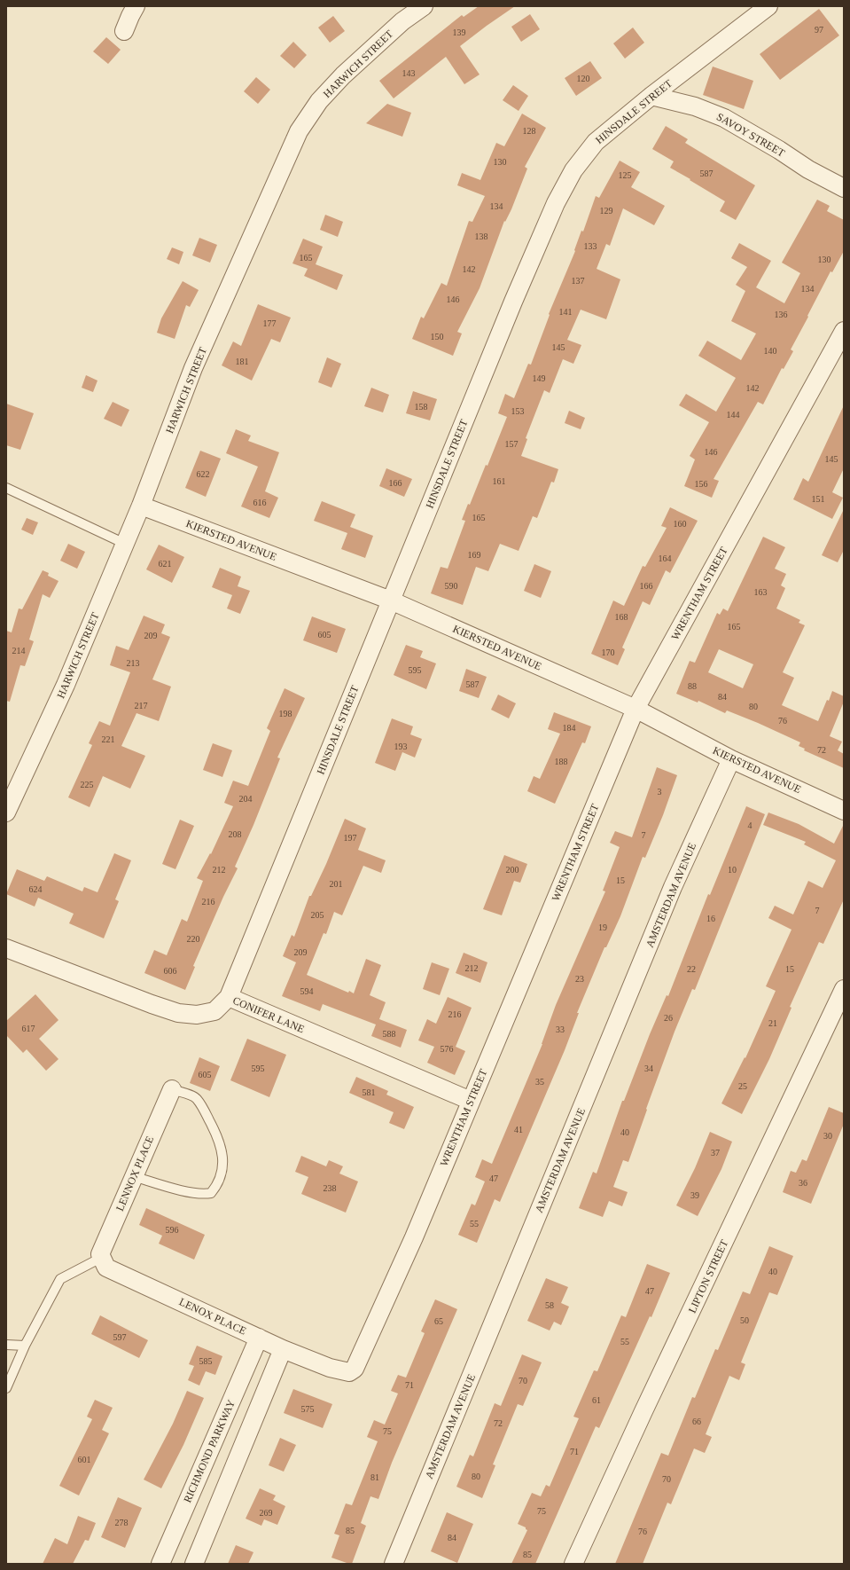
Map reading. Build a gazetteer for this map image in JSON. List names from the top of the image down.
{
  "streets": {
    "street": [
      "HARWICH STREET",
      "HINSDALE STREET",
      "SAVOY STREET",
      "KIERSTED AVENUE",
      "WRENTHAM STREET",
      "AMSTERDAM AVENUE",
      "CONIFER LANE",
      "LENNOX PLACE",
      "LIPTON STREET",
      "LENOX PLACE",
      "RICHMOND PARKWAY"
    ]
  },
  "crossings": [
    ["HARWICH STREET", "KIERSTED AVENUE"],
    ["HINSDALE STREET", "SAVOY STREET"],
    ["HINSDALE STREET", "KIERSTED AVENUE"],
    ["HINSDALE STREET", "CONIFER LANE"],
    ["KIERSTED AVENUE", "WRENTHAM STREET"],
    ["KIERSTED AVENUE", "AMSTERDAM AVENUE"],
    ["WRENTHAM STREET", "CONIFER LANE"],
    ["WRENTHAM STREET", "LENOX PLACE"],
    ["LENNOX PLACE", "LENOX PLACE"],
    ["LENOX PLACE", "RICHMOND PARKWAY"]
  ],
  "house_numbers": [
    "97",
    "139",
    "143",
    "120",
    "128",
    "130",
    "587",
    "125",
    "134",
    "129",
    "138",
    "133",
    "165",
    "130",
    "142",
    "137",
    "134",
    "146",
    "141",
    "136",
    "177",
    "150",
    "145",
    "140",
    "181",
    "149",
    "142",
    "158",
    "153",
    "144",
    "157",
    "146",
    "145",
    "622",
    "161",
    "166",
    "156",
    "151",
    "616",
    "165",
    "160",
    "169",
    "164",
    "621",
    "590",
    "166",
    "163",
    "168",
    "165",
    "605",
    "209",
    "214",
    "170",
    "213",
    "595",
    "587",
    "88",
    "84",
    "217",
    "80",
    "198",
    "76",
    "184",
    "221",
    "193",
    "72",
    "188",
    "225",
    "3",
    "204",
    "4",
    "208",
    "7",
    "197",
    "212",
    "200",
    "10",
    "15",
    "201",
    "624",
    "216",
    "7",
    "205",
    "16",
    "19",
    "220",
    "209",
    "212",
    "22",
    "15",
    "606",
    "23",
    "594",
    "216",
    "26",
    "21",
    "617",
    "33",
    "588",
    "576",
    "595",
    "34",
    "605",
    "35",
    "25",
    "581",
    "41",
    "40",
    "30",
    "37",
    "47",
    "36",
    "238",
    "39",
    "55",
    "596",
    "40",
    "47",
    "58",
    "50",
    "65",
    "597",
    "55",
    "585",
    "70",
    "71",
    "61",
    "575",
    "66",
    "72",
    "75",
    "71",
    "601",
    "80",
    "81",
    "70",
    "75",
    "269",
    "278",
    "85",
    "76",
    "84",
    "85"
  ]
}
